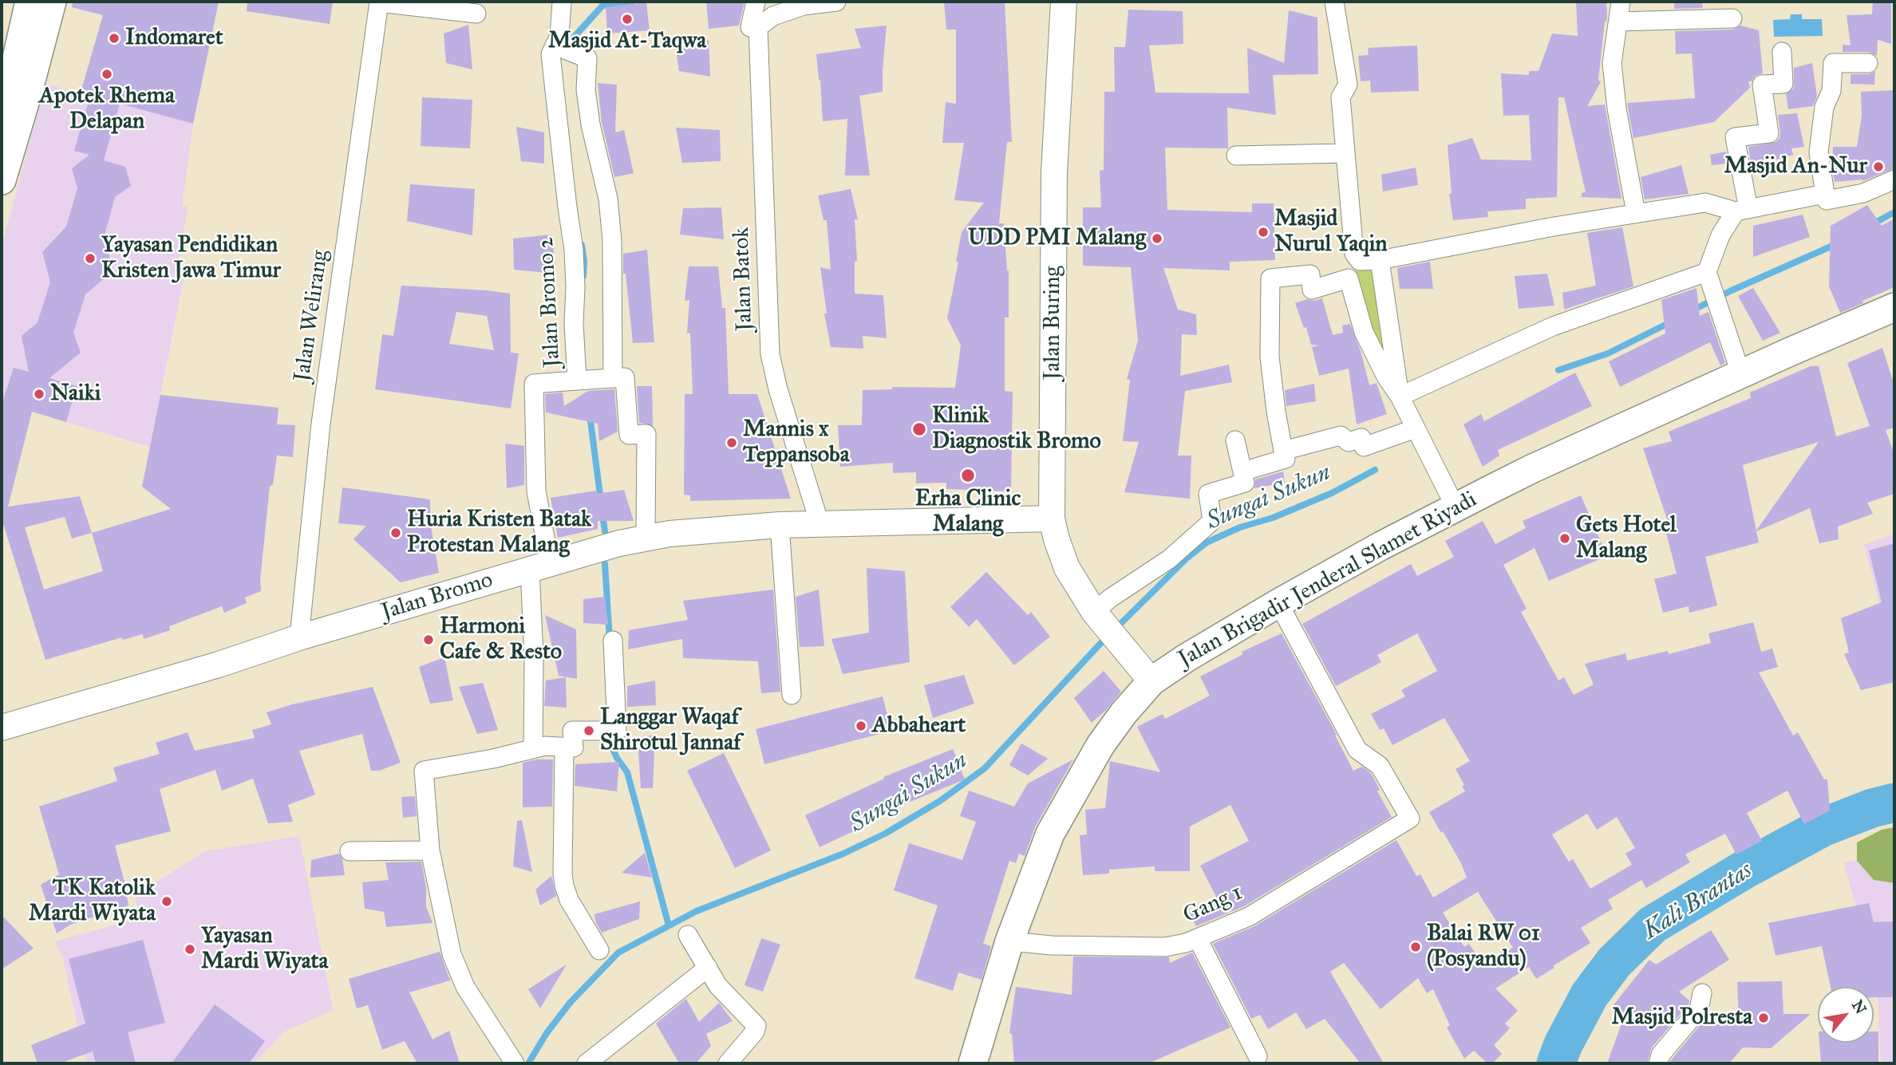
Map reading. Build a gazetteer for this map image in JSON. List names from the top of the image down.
{
  "streets": {
    "main road": ["Jalan Brigadir Jenderal Slamet Riyadi"],
    "street": [
      "Jalan Batok",
      "Jalan Bromo 2",
      "Jalan Welirang",
      "Jalan Buring",
      "Jalan Bromo",
      "Gang 1"
    ]
  },
  "crossings": [
    ["Jalan Batok", "Jalan Bromo"],
    ["Jalan Bromo 2", "Jalan Bromo"],
    ["Jalan Welirang", "Jalan Bromo"],
    ["Jalan Buring", "Jalan Brigadir Jenderal Slamet Riyadi"],
    ["Jalan Buring", "Jalan Bromo"],
    ["Jalan Brigadir Jenderal Slamet Riyadi", "Gang 1"]
  ],
  "water": ["Sungai Sukun", "Kali Brantas"],
  "places": [
    "Masjid At-Taqwa",
    "Indomaret",
    "Apotek Rhema Delapan",
    "Masjid An-Nur",
    "Masjid Nurul Yaqin",
    "UDD PMI Malang",
    "Yayasan Pendidikan Kristen Jawa Timur",
    "Naiki",
    "Klinik Diagnostik Bromo",
    "Mannis x Teppansoba",
    "Erha Clinic Malang",
    "Huria Kristen Batak Protestan Malang",
    "Gets Hotel Malang",
    "Harmoni Cafe & Resto",
    "Abbaheart",
    "Langgar Waqaf Shirotul Jannaf",
    "TK Katolik Mardi Wiyata",
    "Balai RW 01 (Posyandu)",
    "Yayasan Mardi Wiyata",
    "Masjid Polresta"
  ],
  "north": "top right"
}
